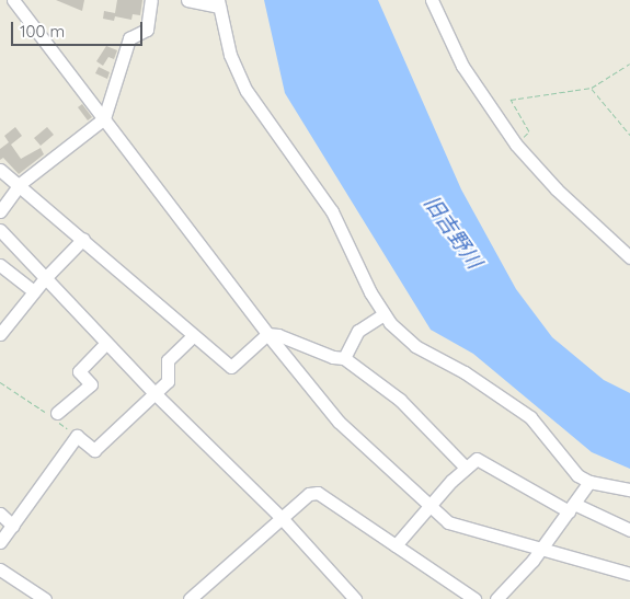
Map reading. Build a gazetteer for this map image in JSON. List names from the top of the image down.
{
  "water": ["旧吉野川"],
  "scale_bar": "100 m"
}
